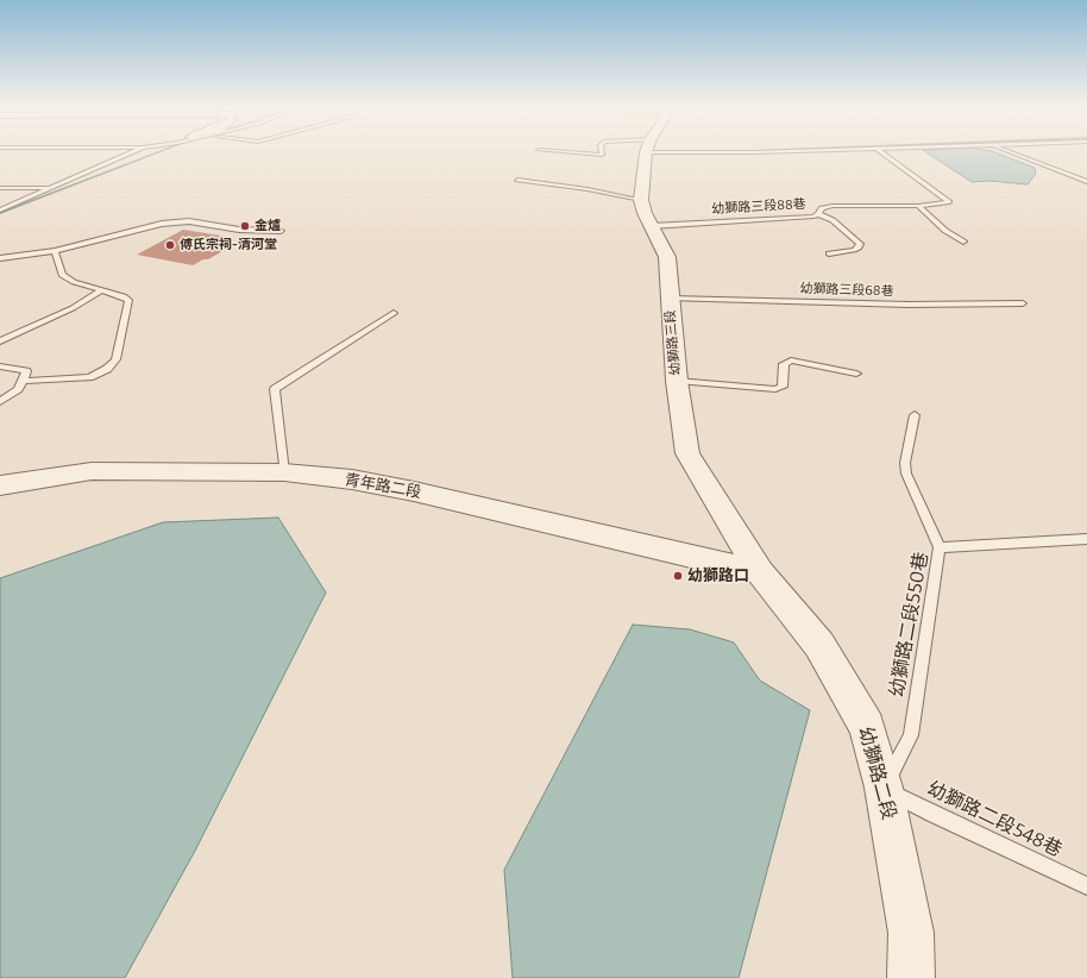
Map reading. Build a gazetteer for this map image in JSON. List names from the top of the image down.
{
  "streets": {
    "street": ["幼獅路三段", "青年路二段", "幼獅路二段"],
    "lane": [
      "幼獅路三段88巷",
      "幼獅路三段68巷",
      "幼獅路二段550巷",
      "幼獅路二段548巷"
    ]
  },
  "crossings": [
    ["幼獅路三段88巷", "幼獅路三段"],
    ["幼獅路三段68巷", "幼獅路三段"],
    ["幼獅路三段", "青年路二段"],
    ["幼獅路三段", "幼獅路二段"],
    ["青年路二段", "幼獅路二段"],
    ["幼獅路二段550巷", "幼獅路二段"],
    ["幼獅路二段550巷", "幼獅路二段548巷"],
    ["幼獅路二段", "幼獅路二段548巷"]
  ],
  "places": ["金爐", "傅氏宗祠-清河堂", "幼獅路口"]
}
